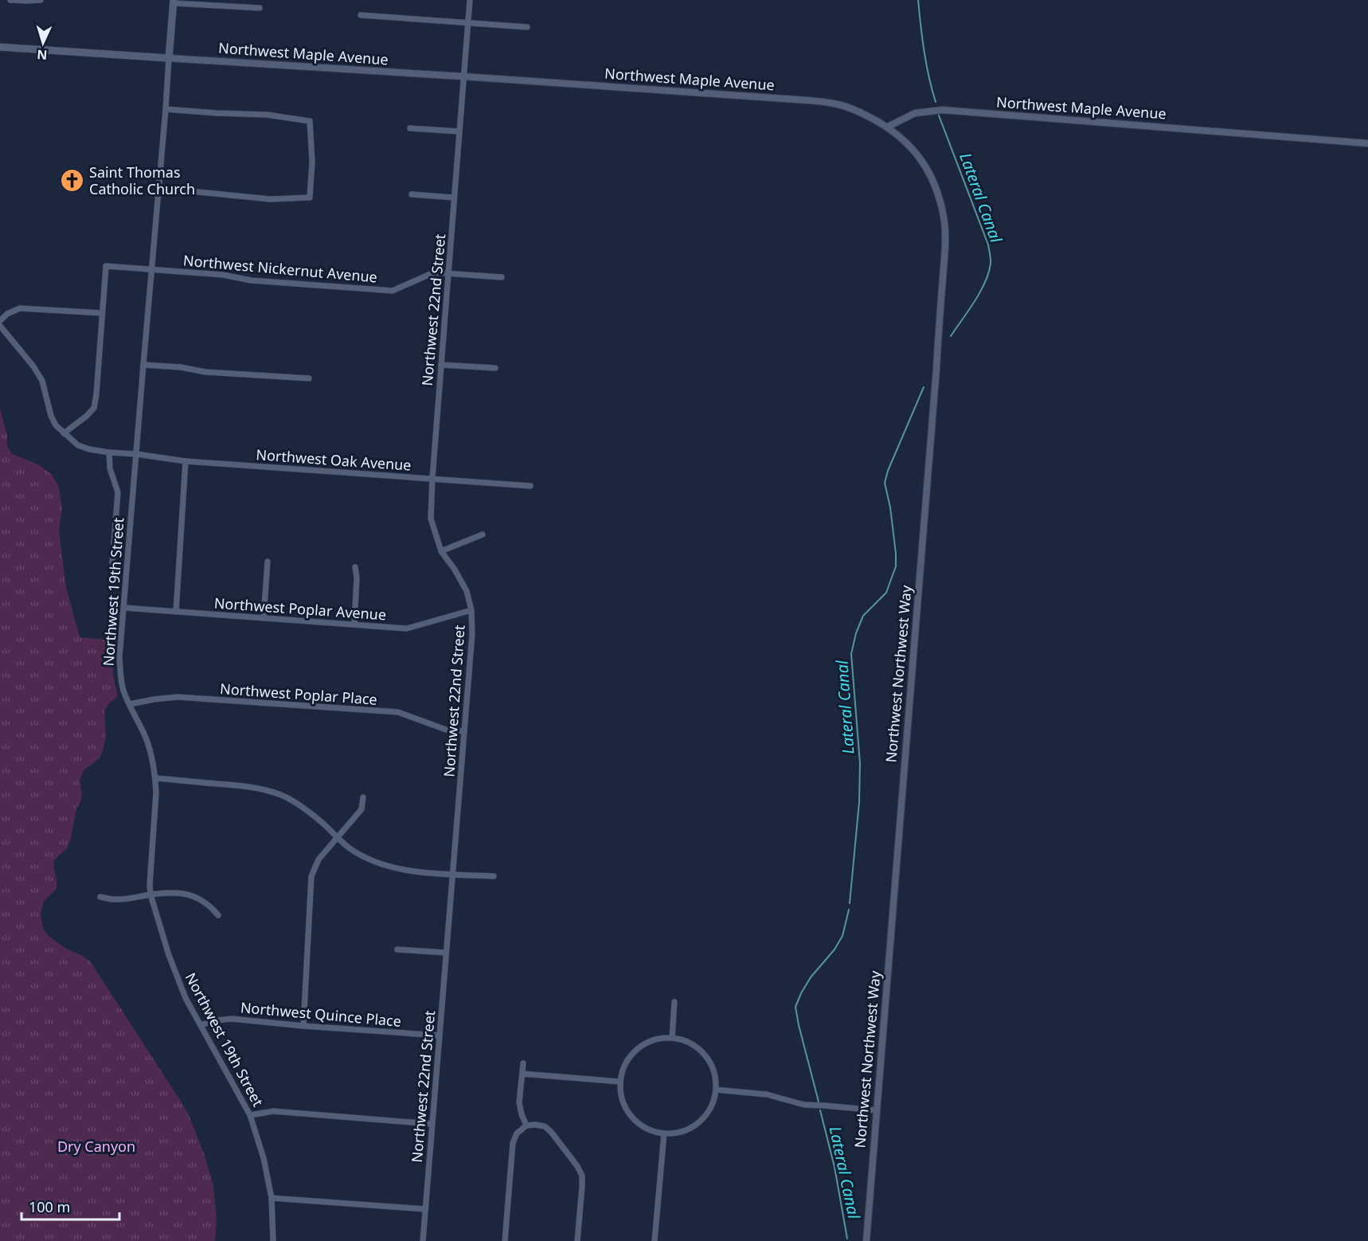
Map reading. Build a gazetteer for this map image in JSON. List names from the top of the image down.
{
  "streets": {
    "main road": ["Northwest Maple Avenue", "Northwest 19th Street"],
    "street": [
      "Northwest Nickernut Avenue",
      "Northwest 22nd Street",
      "Northwest Oak Avenue",
      "Northwest Poplar Avenue",
      "Northwest Northwest Way",
      "Northwest Poplar Place",
      "Northwest Quince Place"
    ]
  },
  "crossings": [
    ["Northwest Maple Avenue", "Northwest 22nd Street"],
    ["Northwest Maple Avenue", "Northwest 19th Street"],
    ["Northwest Maple Avenue", "Northwest Northwest Way"],
    ["Northwest Nickernut Avenue", "Northwest 22nd Street"],
    ["Northwest Nickernut Avenue", "Northwest 19th Street"],
    ["Northwest 22nd Street", "Northwest Oak Avenue"],
    ["Northwest 22nd Street", "Northwest Poplar Avenue"],
    ["Northwest 22nd Street", "Northwest Poplar Place"],
    ["Northwest 22nd Street", "Northwest Quince Place"],
    ["Northwest Oak Avenue", "Northwest 19th Street"],
    ["Northwest 19th Street", "Northwest Poplar Avenue"],
    ["Northwest 19th Street", "Northwest Poplar Place"],
    ["Northwest 19th Street", "Northwest Quince Place"]
  ],
  "water": ["Lateral Canal"],
  "parks": ["Dry Canyon"],
  "places": {
    "church": ["Saint Thomas Catholic Church"]
  },
  "scale_bar": "100 m",
  "north": "bottom"
}
